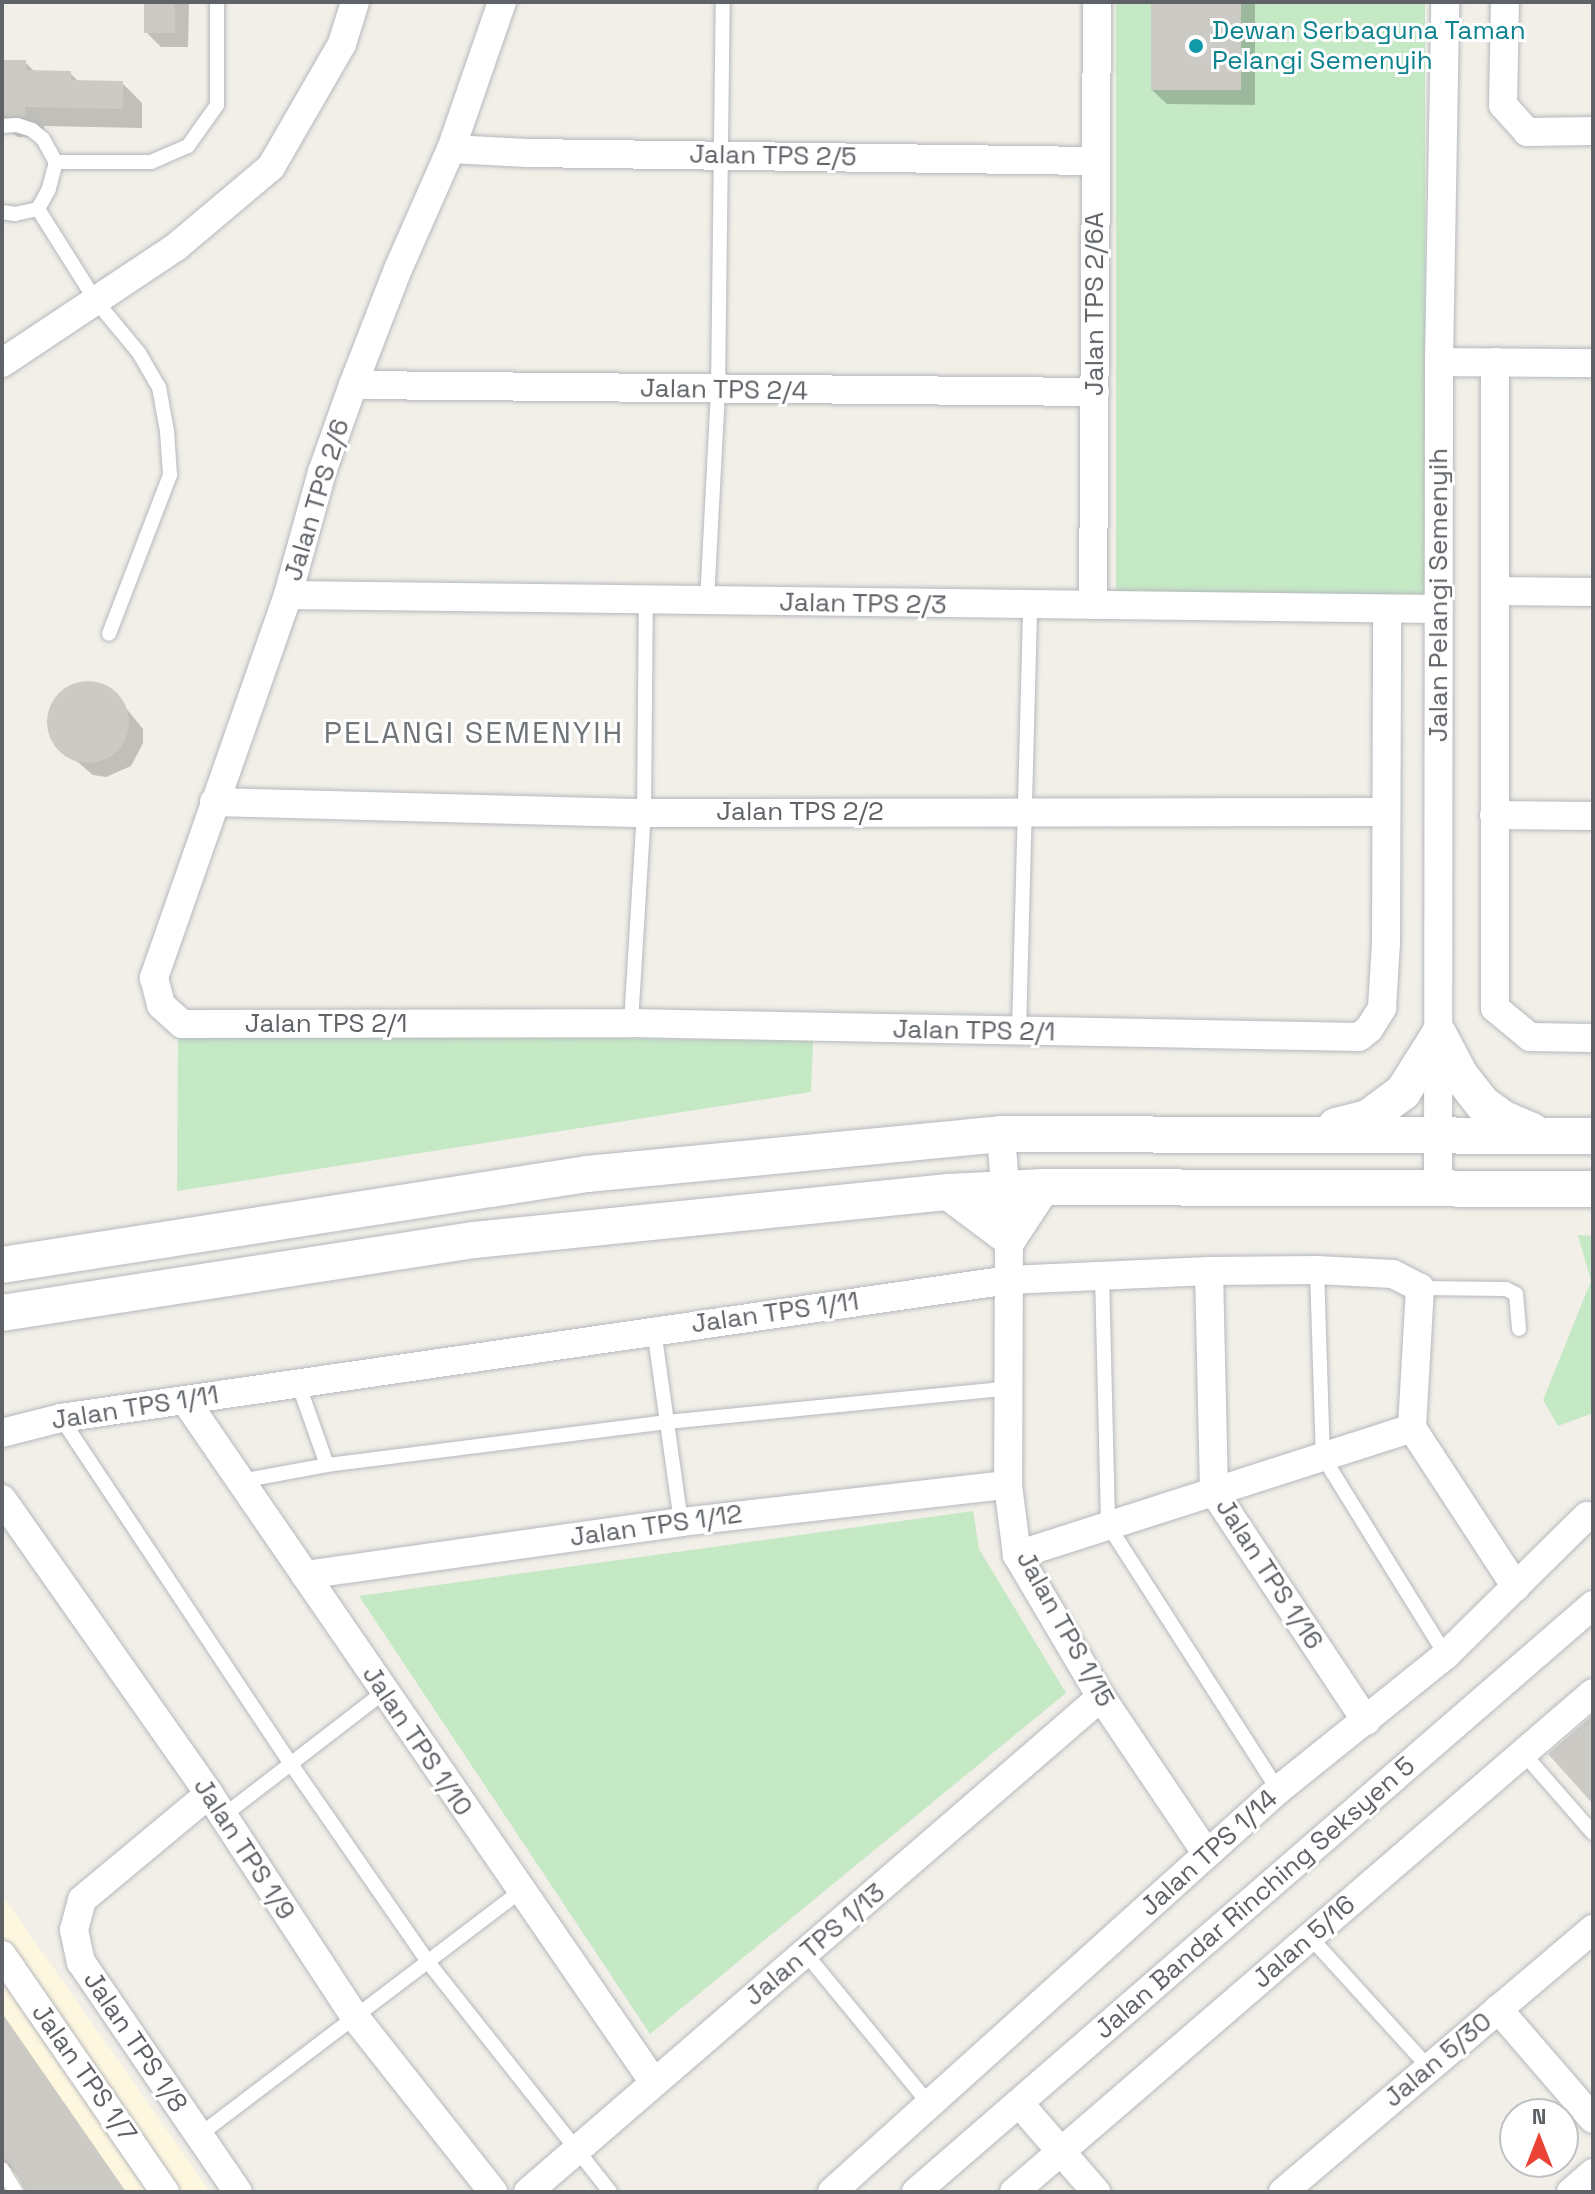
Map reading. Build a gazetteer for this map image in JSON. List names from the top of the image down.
{
  "streets": {
    "street": [
      "Jalan TPS 2/5",
      "Jalan TPS 2/6A",
      "Jalan TPS 2/4",
      "Jalan TPS 2/6",
      "Jalan Pelangi Semenyih",
      "Jalan TPS 2/3",
      "Jalan TPS 2/2",
      "Jalan TPS 2/1",
      "Jalan TPS 1/11",
      "Jalan TPS 1/12",
      "Jalan TPS 1/16",
      "Jalan TPS 1/15",
      "Jalan TPS 1/10",
      "Jalan TPS 1/9",
      "Jalan TPS 1/14",
      "Jalan Bandar Rinching Seksyen 5",
      "Jalan 5/16",
      "Jalan TPS 1/13",
      "Jalan TPS 1/8",
      "Jalan 5/30",
      "Jalan TPS 1/7"
    ]
  },
  "crossings": [
    ["Jalan TPS 2/5", "Jalan TPS 2/6A"],
    ["Jalan TPS 2/5", "Jalan TPS 2/6"],
    ["Jalan TPS 2/6A", "Jalan TPS 2/4"],
    ["Jalan TPS 2/6A", "Jalan TPS 2/3"],
    ["Jalan TPS 2/4", "Jalan TPS 2/6"],
    ["Jalan TPS 2/6", "Jalan TPS 2/3"],
    ["Jalan TPS 2/6", "Jalan TPS 2/2"],
    ["Jalan TPS 2/6", "Jalan TPS 2/1"],
    ["Jalan Pelangi Semenyih", "Jalan TPS 2/3"],
    ["Jalan TPS 2/3", "Jalan TPS 2/1"],
    ["Jalan TPS 2/2", "Jalan TPS 2/1"],
    ["Jalan TPS 1/11", "Jalan TPS 1/16"],
    ["Jalan TPS 1/11", "Jalan TPS 1/15"],
    ["Jalan TPS 1/11", "Jalan TPS 1/10"],
    ["Jalan TPS 1/12", "Jalan TPS 1/15"],
    ["Jalan TPS 1/12", "Jalan TPS 1/10"],
    ["Jalan TPS 1/16", "Jalan TPS 1/14"],
    ["Jalan TPS 1/15", "Jalan TPS 1/14"],
    ["Jalan TPS 1/15", "Jalan TPS 1/13"],
    ["Jalan TPS 1/10", "Jalan TPS 1/13"],
    ["Jalan TPS 1/9", "Jalan TPS 1/8"]
  ],
  "districts": ["PELANGI SEMENYIH"],
  "places": ["Dewan Serbaguna Taman Pelangi Semenyih"],
  "north": "top"
}
